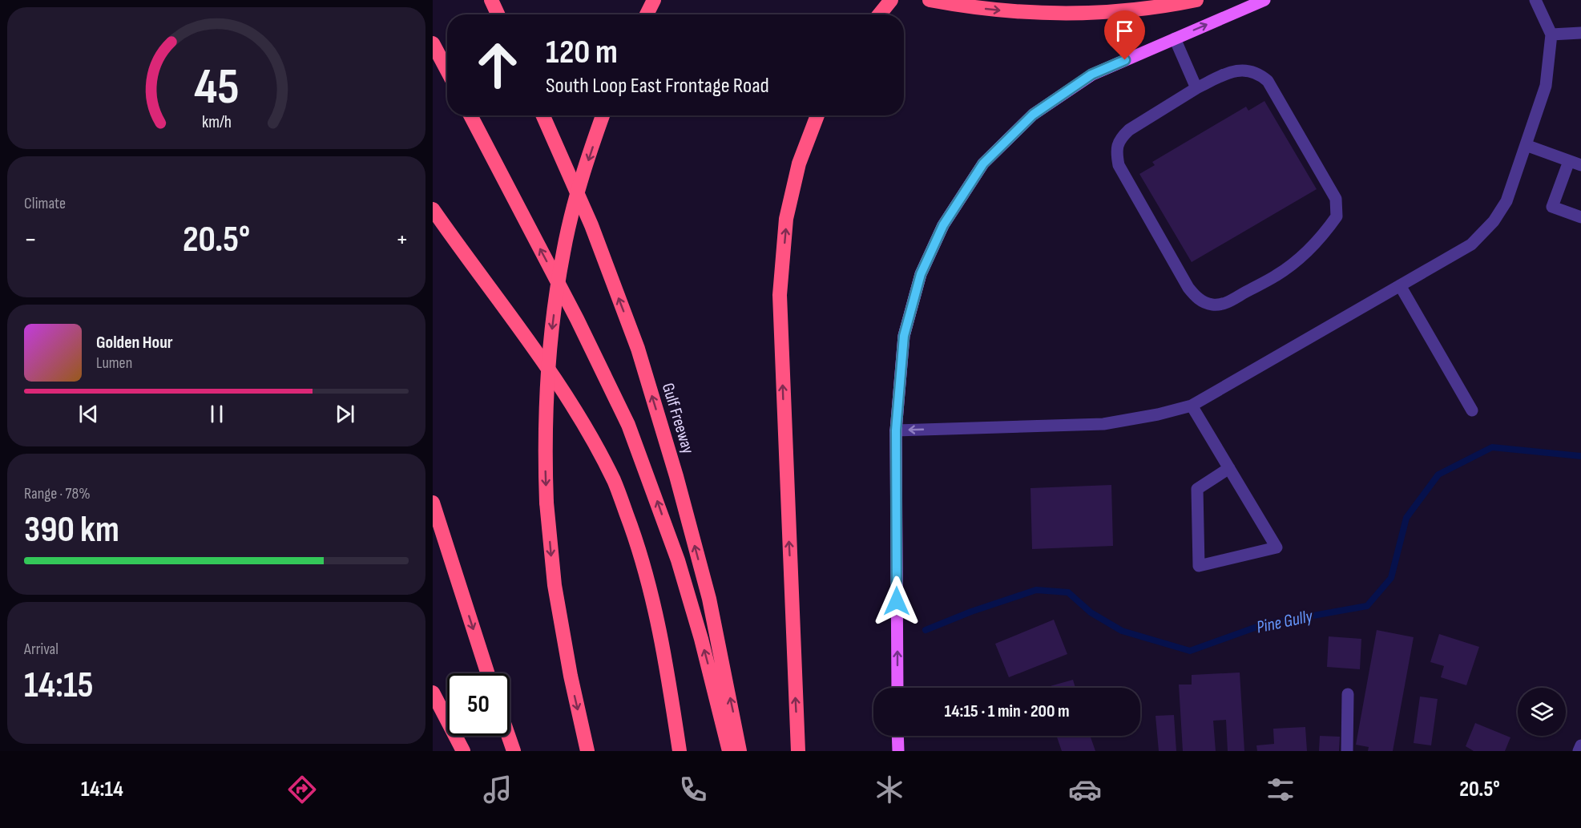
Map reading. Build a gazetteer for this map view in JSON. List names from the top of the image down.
{
  "streets": {
    "highway": ["Gulf Freeway"]
  },
  "water": ["Pine Gully"],
  "page": {
    "turn": ["120 m", "South Loop East Frontage Road"],
    "tile": [
      "Climate",
      ["Range · 78%", "390 km"],
      ["Arrival", "14:15"]
    ],
    "heat": ["−", "20.5°", "+"],
    "song": ["Golden Hour", "Lumen"],
    "limit": "50",
    "trip": "14:15 · 1 min · 200 m",
    "tabs": ["14:14", "20.5°"],
    "gauge": ["45", "km/h"]
  }
}
